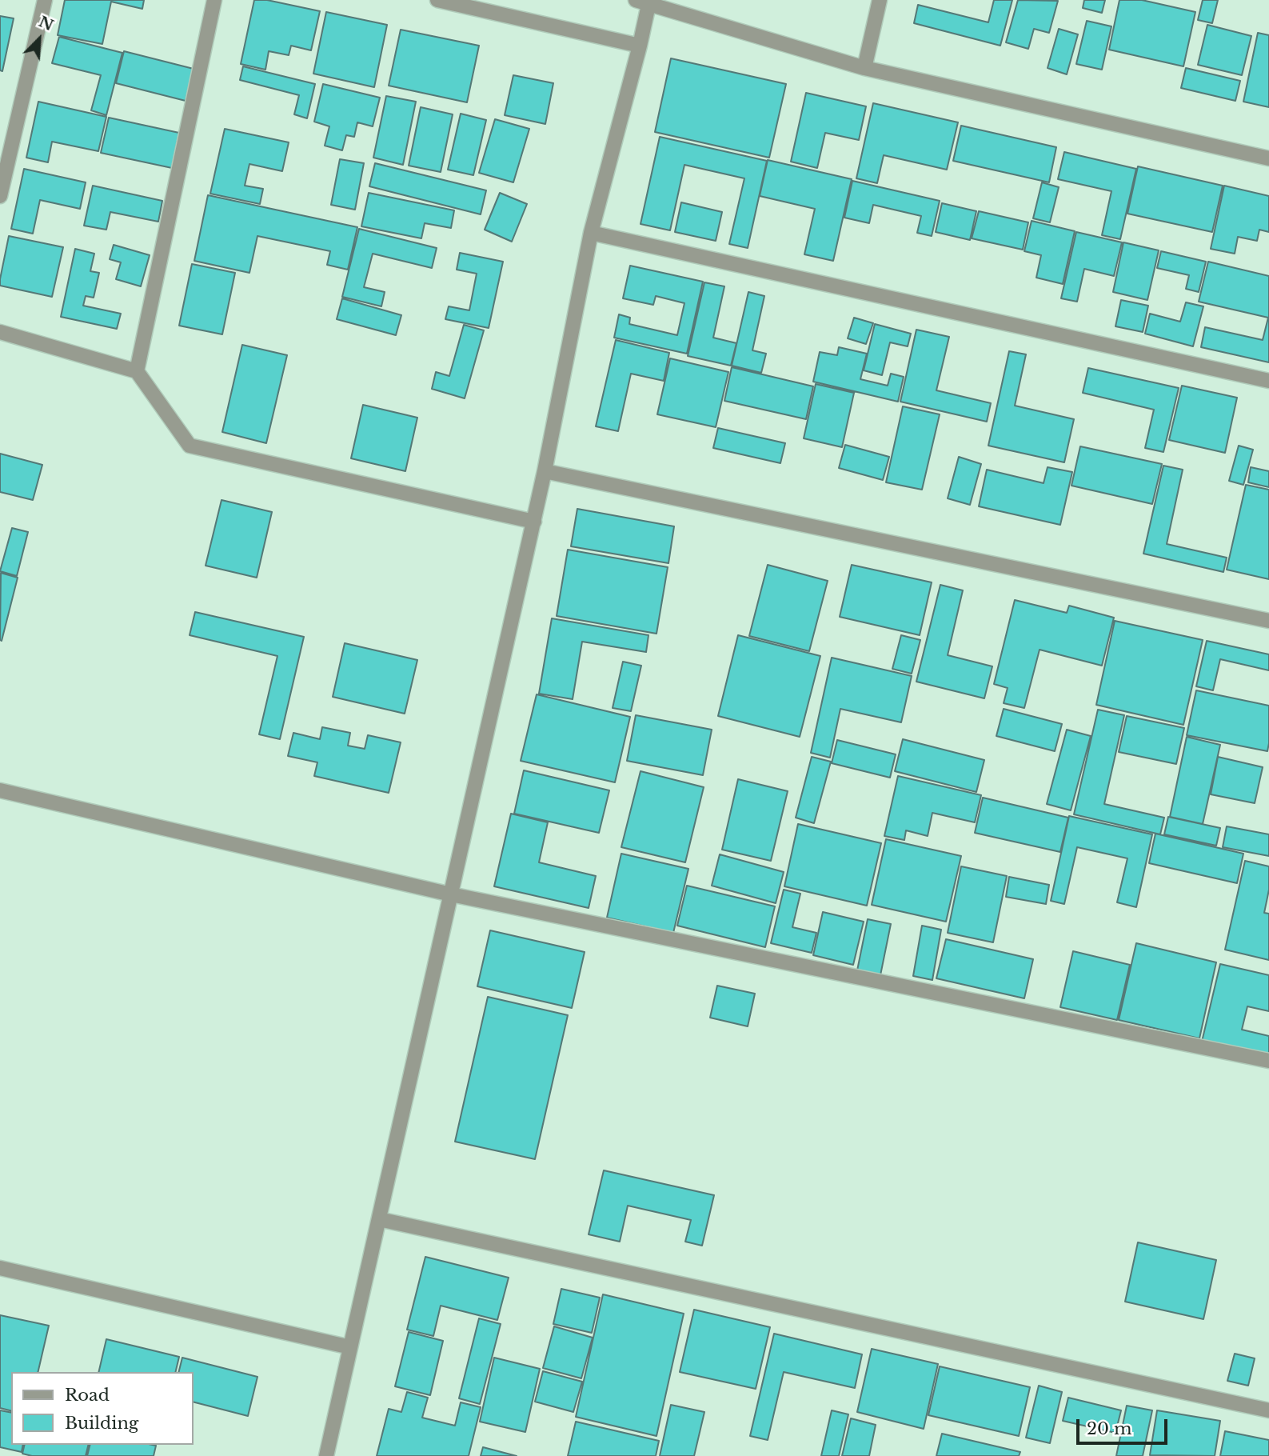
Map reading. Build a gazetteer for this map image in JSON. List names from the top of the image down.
{
  "legend": ["Road", "Building"],
  "scale_bar": "20 m",
  "north": "top right"
}
